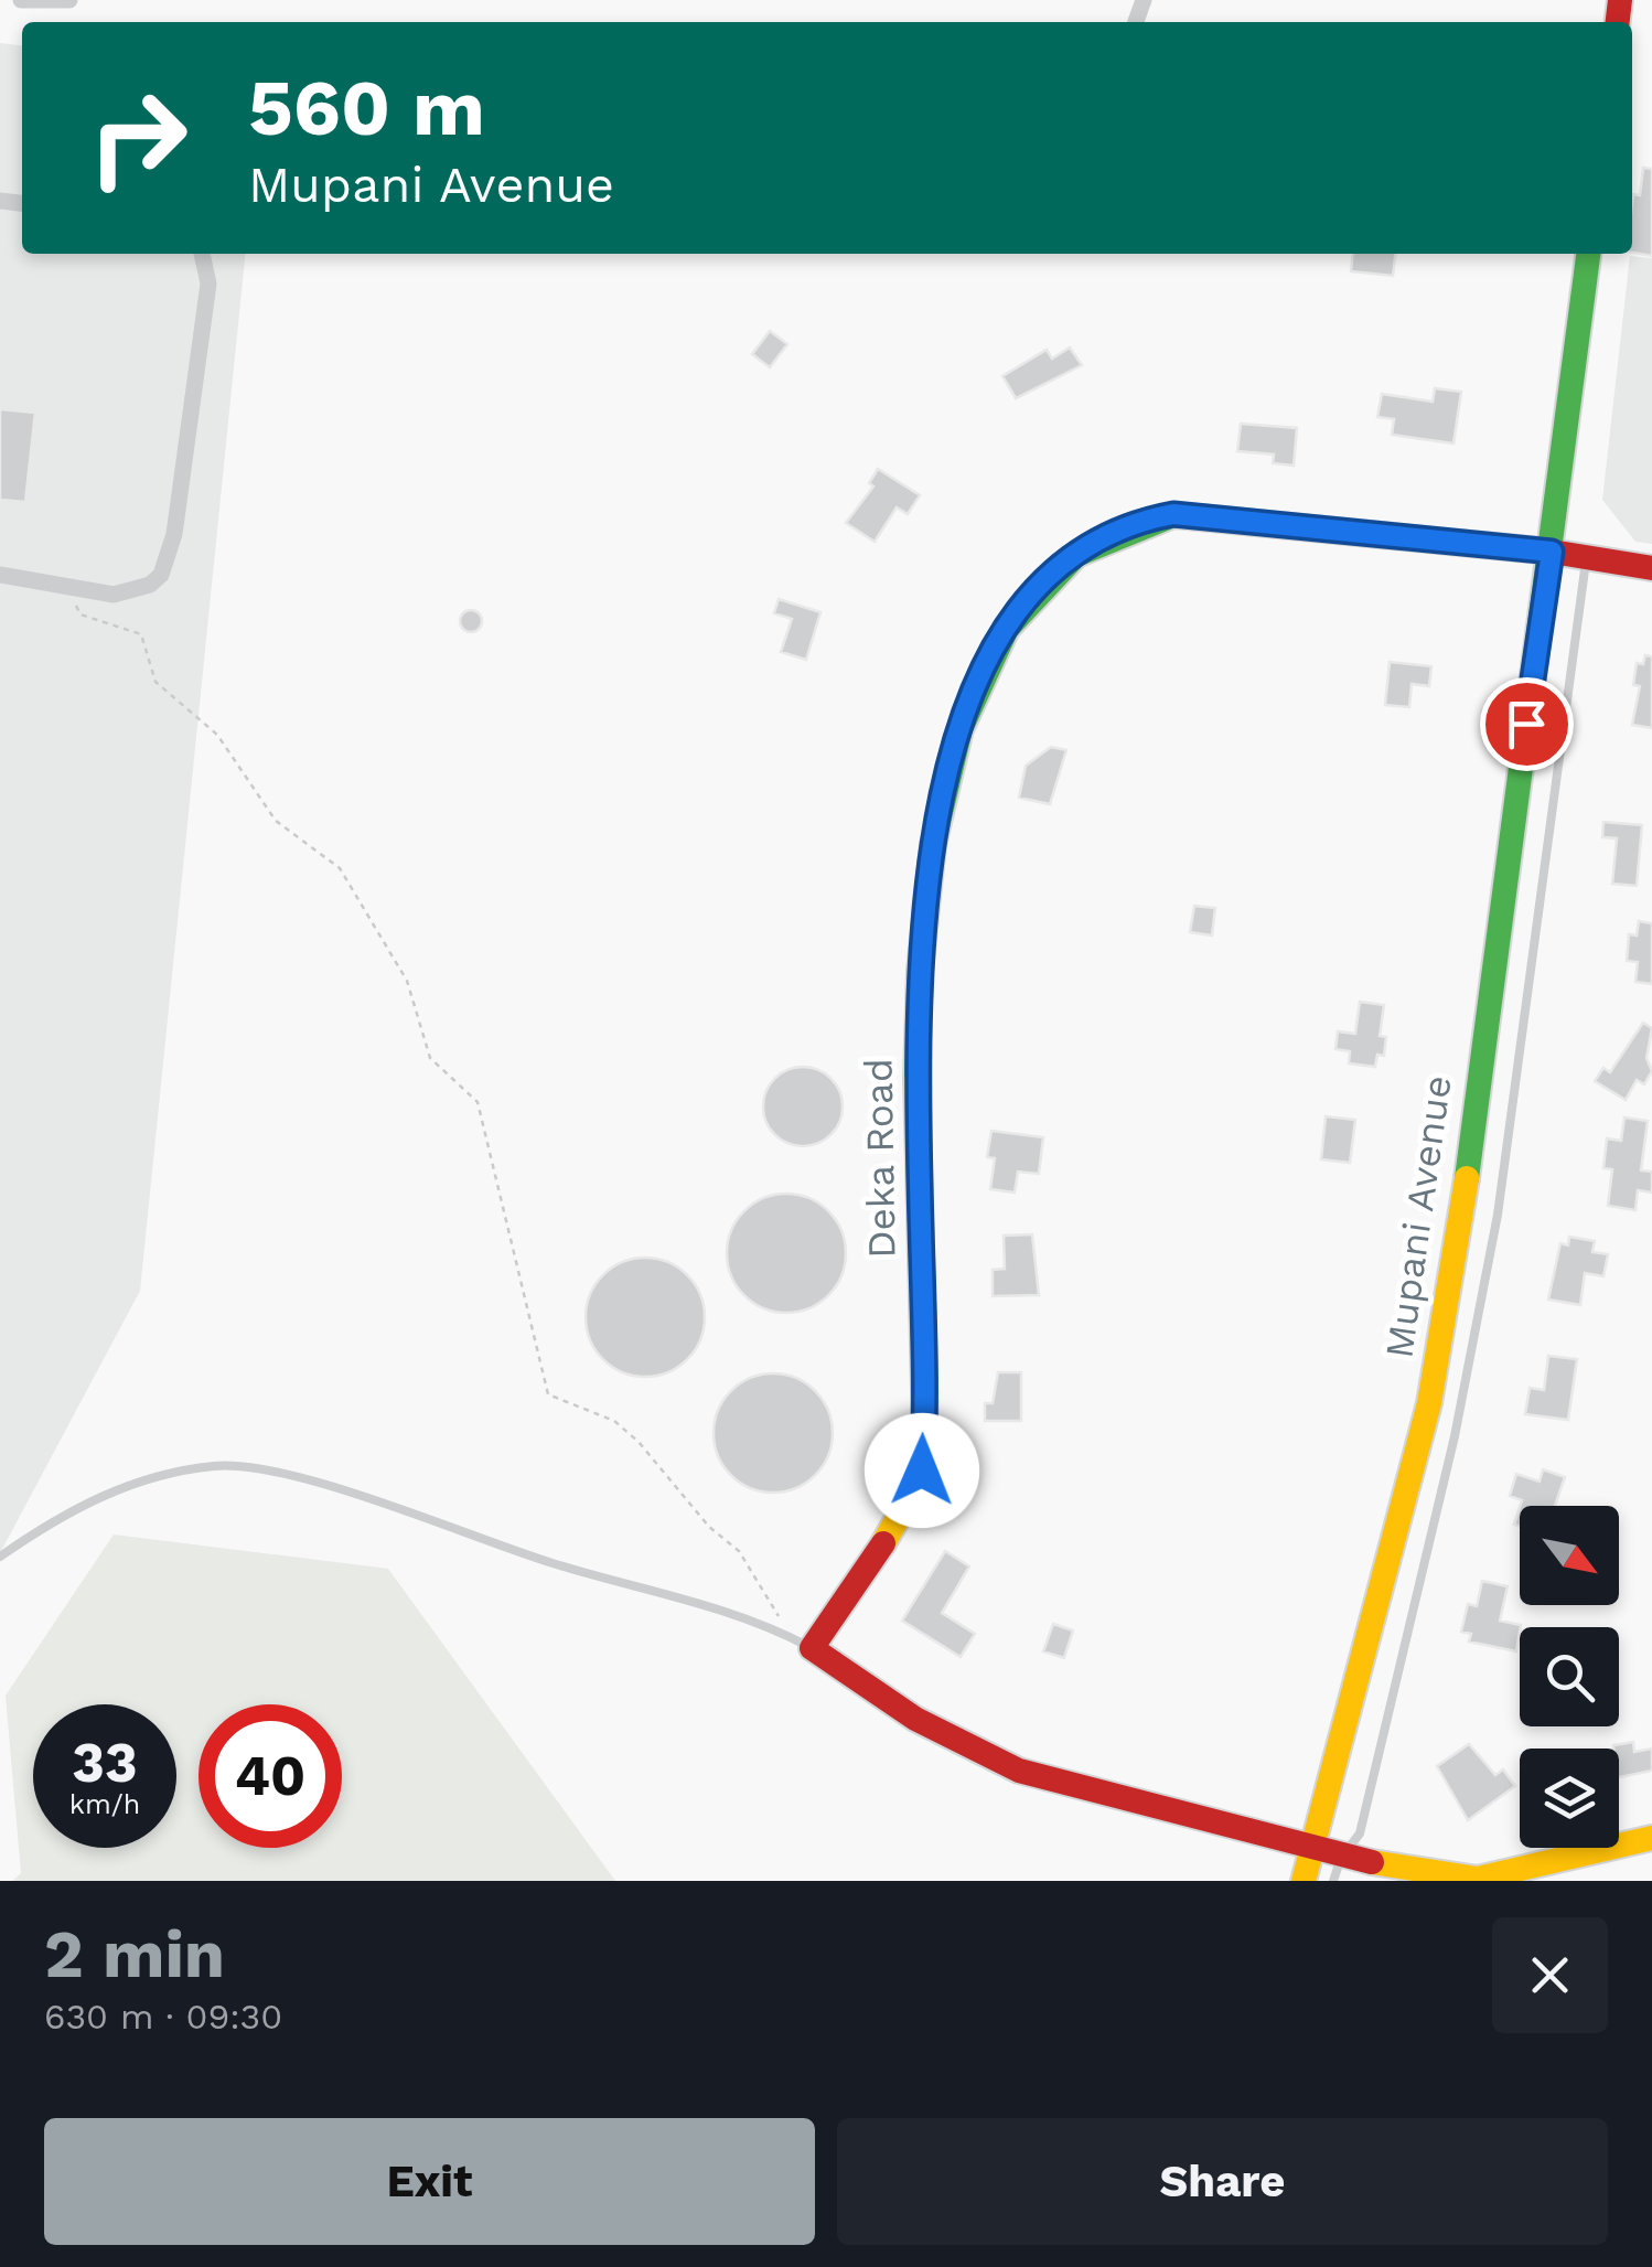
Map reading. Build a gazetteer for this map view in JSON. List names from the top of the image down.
{
  "streets": {
    "street": ["Deka Road", "Mupani Avenue"]
  },
  "crossings": [
    ["Deka Road", "Mupani Avenue"]
  ],
  "north": "bottom right",
  "page": {
    "turn": ["560 m", "Mupani Avenue"],
    "speed": "33 km/h",
    "limit": "40",
    "heading": ["2 min", "630 m · 09:30"],
    "buttons": ["Exit", "Share"]
  }
}
